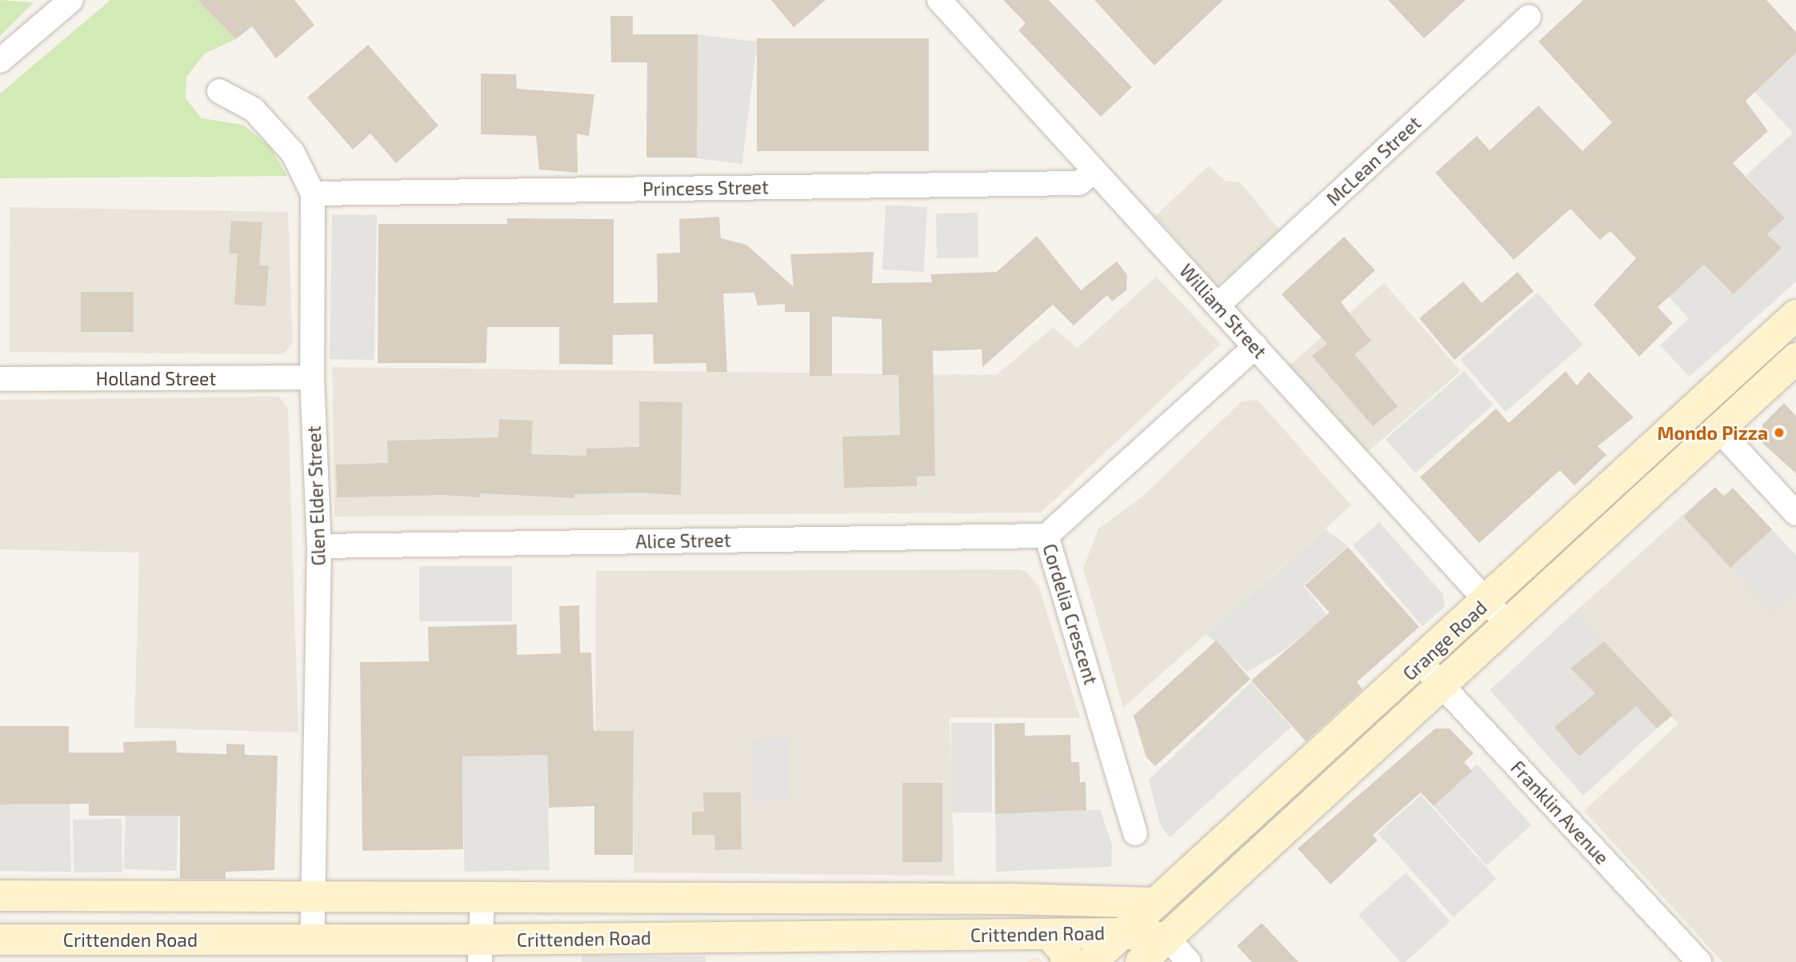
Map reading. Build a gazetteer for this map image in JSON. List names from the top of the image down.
{
  "streets": {
    "main road": ["Grange Road", "Crittenden Road"],
    "street": [
      "McLean Street",
      "Princess Street",
      "William Street",
      "Holland Street",
      "Glen Elder Street",
      "Alice Street",
      "Cordelia Crescent",
      "Franklin Avenue"
    ]
  },
  "crossings": [
    ["McLean Street", "William Street"],
    ["Princess Street", "William Street"],
    ["Princess Street", "Glen Elder Street"],
    ["William Street", "Cordelia Crescent"],
    ["William Street", "Grange Road"],
    ["Holland Street", "Glen Elder Street"],
    ["Glen Elder Street", "Alice Street"],
    ["Glen Elder Street", "Crittenden Road"],
    ["Alice Street", "Cordelia Crescent"],
    ["Grange Road", "Franklin Avenue"],
    ["Grange Road", "Crittenden Road"]
  ],
  "places": ["Mondo Pizza"]
}
